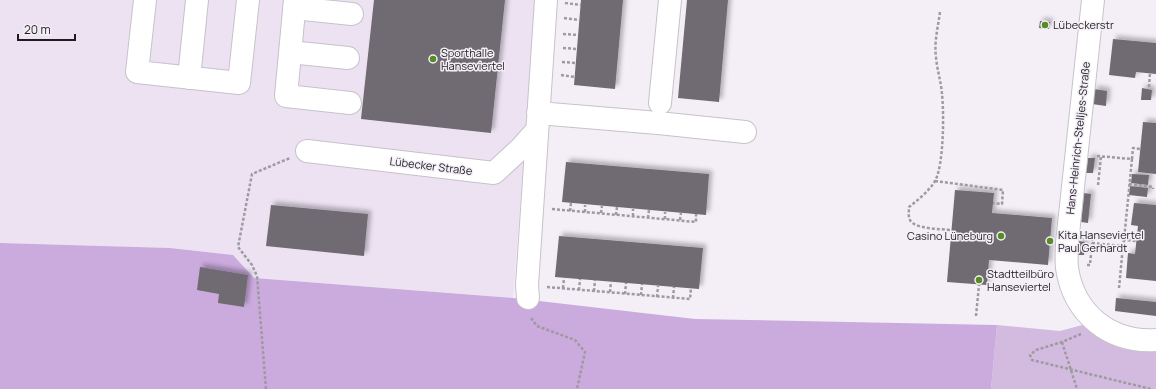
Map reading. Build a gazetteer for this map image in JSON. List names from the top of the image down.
{
  "streets": {
    "street": ["Hans-Heinrich-Stelljes-Straße", "Lübecker Straße"]
  },
  "places": [
    "Lübeckerstr",
    "Sporthalle Hanseviertel",
    "Casino Lüneburg",
    "Kita Hanseviertel Paul Gerhardt",
    "Stadtteilbüro Hanseviertel"
  ],
  "scale_bar": "20 m"
}
